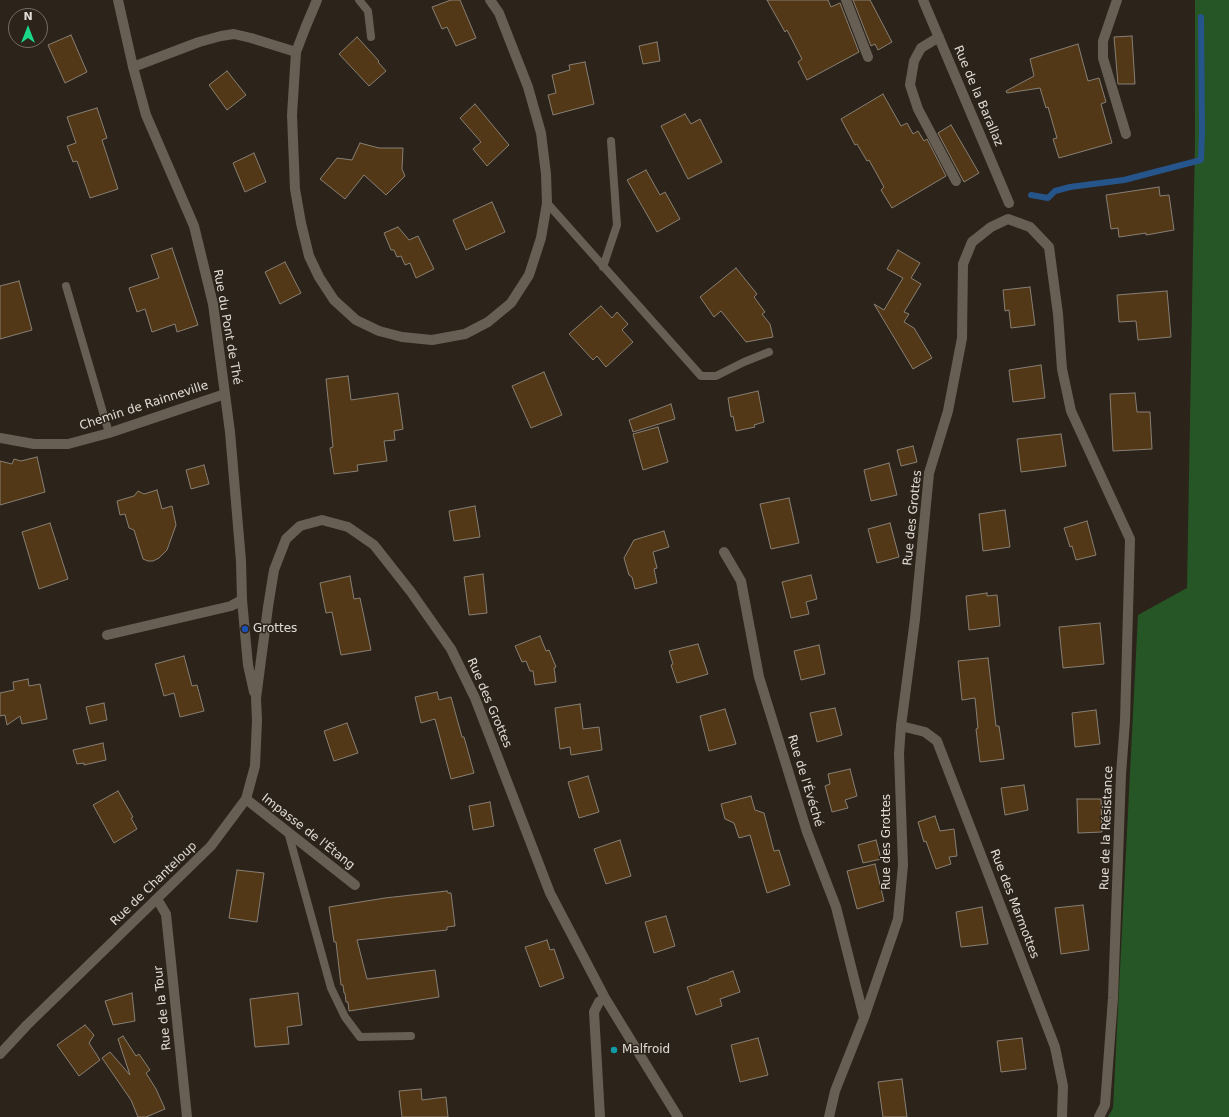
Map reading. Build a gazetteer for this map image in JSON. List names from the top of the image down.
{
  "streets": {
    "street": [
      "Rue de la Barallaz",
      "Rue du Pont de Thé",
      "Chemin de Rainneville",
      "Rue des Grottes",
      "Rue de l'Évéché",
      "Rue de la Résistance",
      "Impasse de l'Étang",
      "Rue de Chanteloup",
      "Rue des Marmottes",
      "Rue de la Tour"
    ]
  },
  "crossings": [
    ["Rue du Pont de Thé", "Chemin de Rainneville"],
    ["Rue du Pont de Thé", "Rue des Grottes"],
    ["Rue du Pont de Thé", "Rue de Chanteloup"],
    ["Rue des Grottes", "Rue de l'Évéché"],
    ["Rue des Grottes", "Rue de la Résistance"],
    ["Rue des Grottes", "Rue de Chanteloup"],
    ["Rue des Grottes", "Rue des Marmottes"],
    ["Impasse de l'Étang", "Rue de Chanteloup"],
    ["Rue de Chanteloup", "Rue de la Tour"]
  ],
  "places": ["Grottes", "Malfroid"],
  "north": "top"
}
